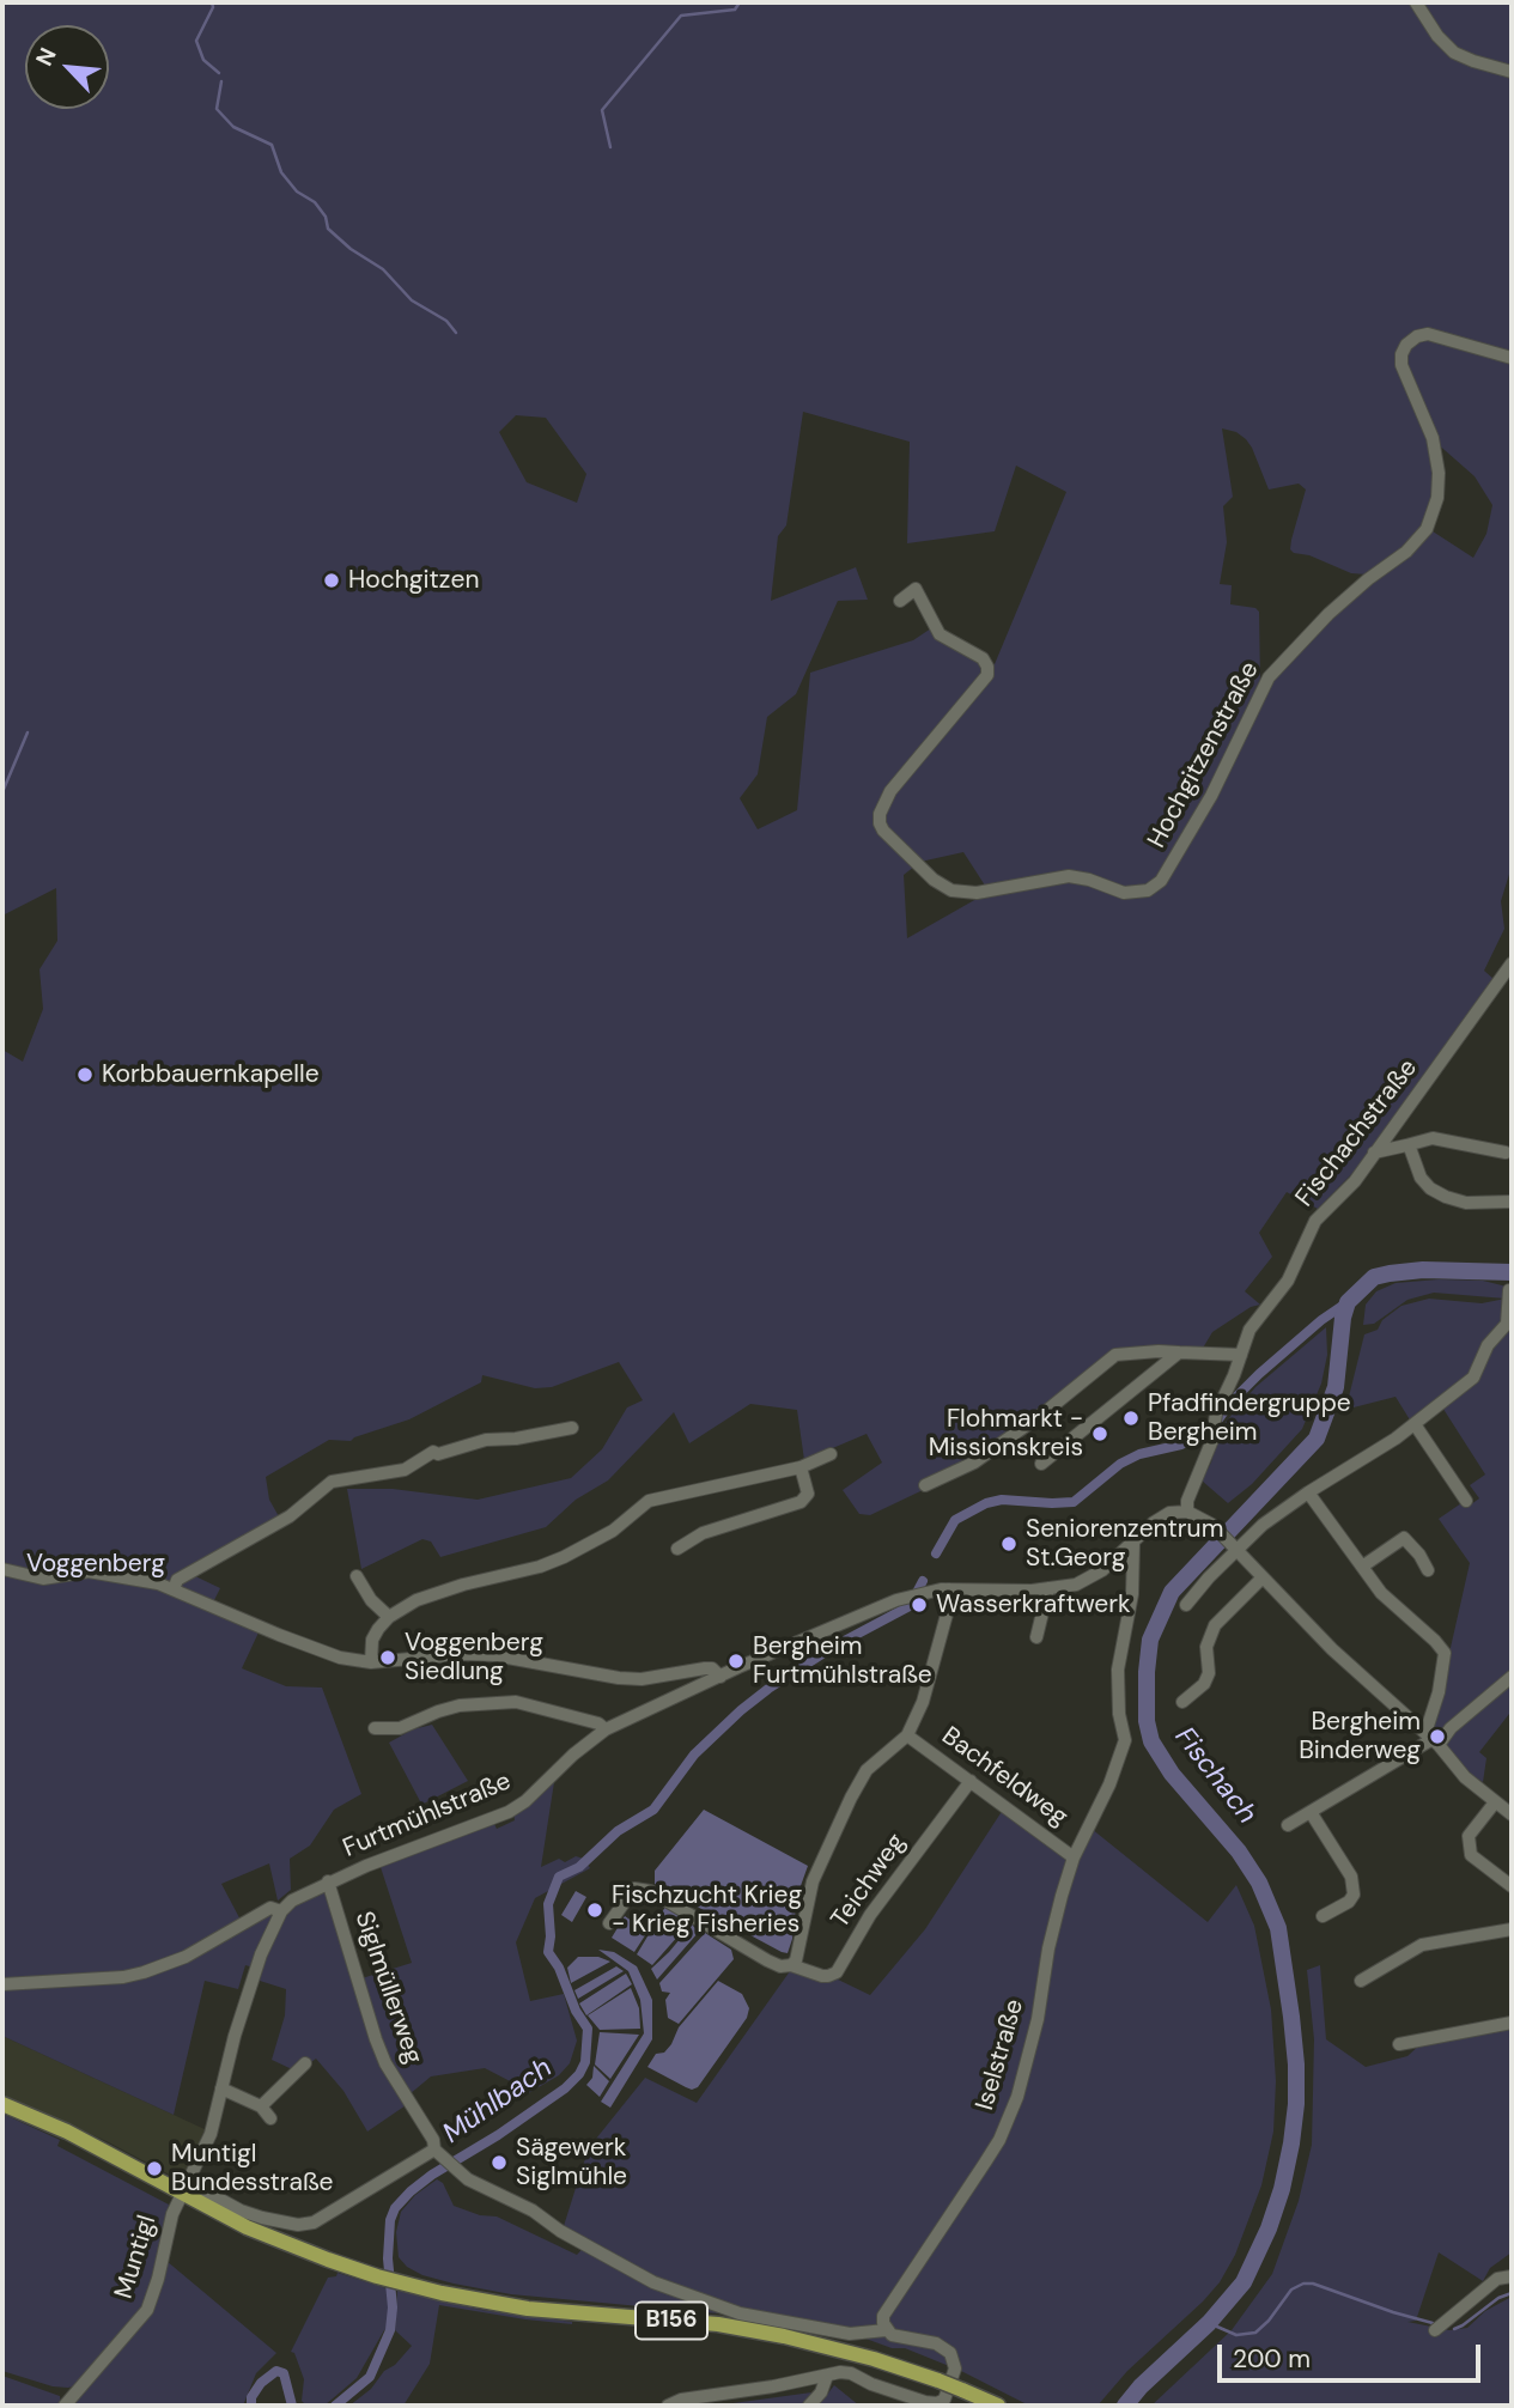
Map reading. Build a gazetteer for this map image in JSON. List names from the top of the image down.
{
  "streets": {
    "main road": ["B156"],
    "street": [
      "Hochgitzenstraße",
      "Fischachstraße",
      "Bachfeldweg",
      "Furtmühlstraße",
      "Teichweg",
      "Siglmüllerweg",
      "Iselstraße",
      "Muntigl"
    ]
  },
  "crossings": [
    ["Fischachstraße", "Furtmühlstraße"],
    ["Bachfeldweg", "Teichweg"],
    ["Bachfeldweg", "Iselstraße"],
    ["Furtmühlstraße", "Siglmüllerweg"],
    ["Furtmühlstraße", "Iselstraße"],
    ["Furtmühlstraße", "Muntigl"],
    ["Furtmühlstraße", "B156"],
    ["Siglmüllerweg", "Iselstraße"],
    ["Muntigl", "B156"]
  ],
  "water": ["Fischach", "Mühlbach"],
  "parks": ["Voggenberg"],
  "places": [
    "Hochgitzen",
    "Korbbauernkapelle",
    "Pfadfindergruppe Bergheim",
    "Flohmarkt - Missionskreis",
    "Seniorenzentrum St.Georg",
    "Wasserkraftwerk",
    "Voggenberg Siedlung",
    "Bergheim Furtmühlstraße",
    "Bergheim Binderweg",
    "Fischzucht Krieg - Krieg Fisheries",
    "Sägewerk Siglmühle",
    "Muntigl Bundesstraße"
  ],
  "scale_bar": "200 m",
  "north": "top left"
}
